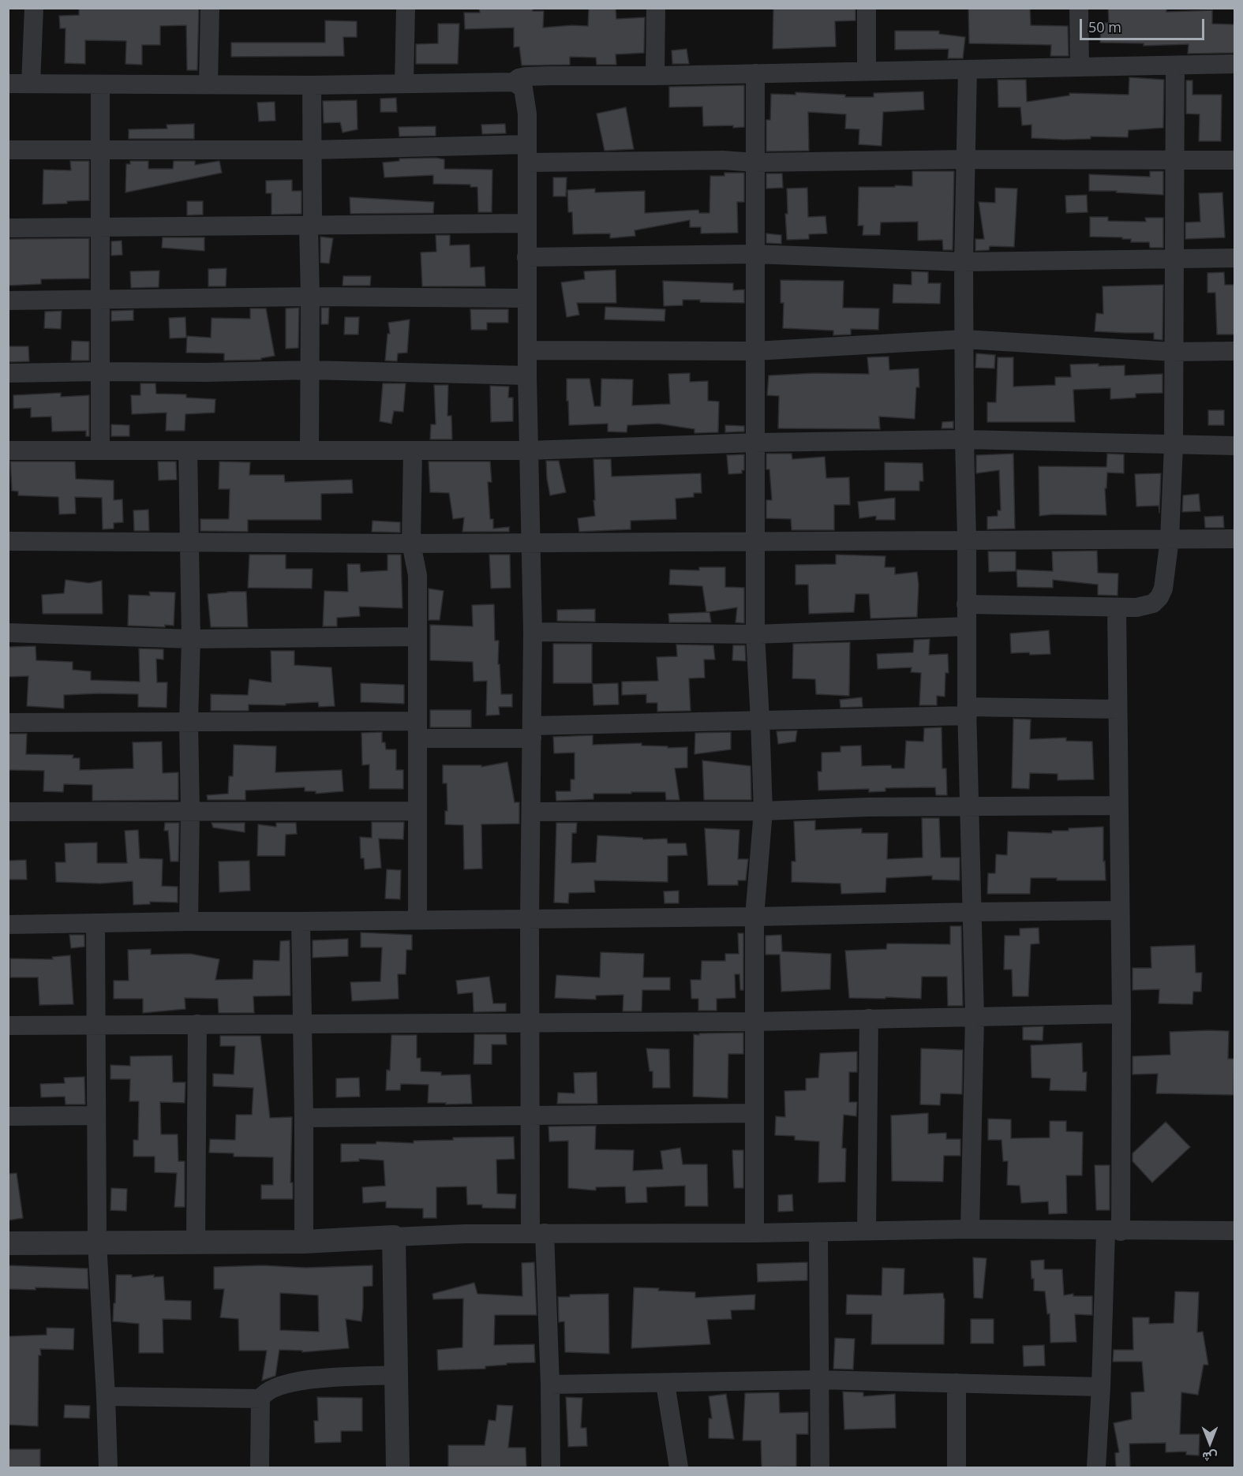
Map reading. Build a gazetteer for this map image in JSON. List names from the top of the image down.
{
  "scale_bar": "50 m",
  "north": "bottom"
}
